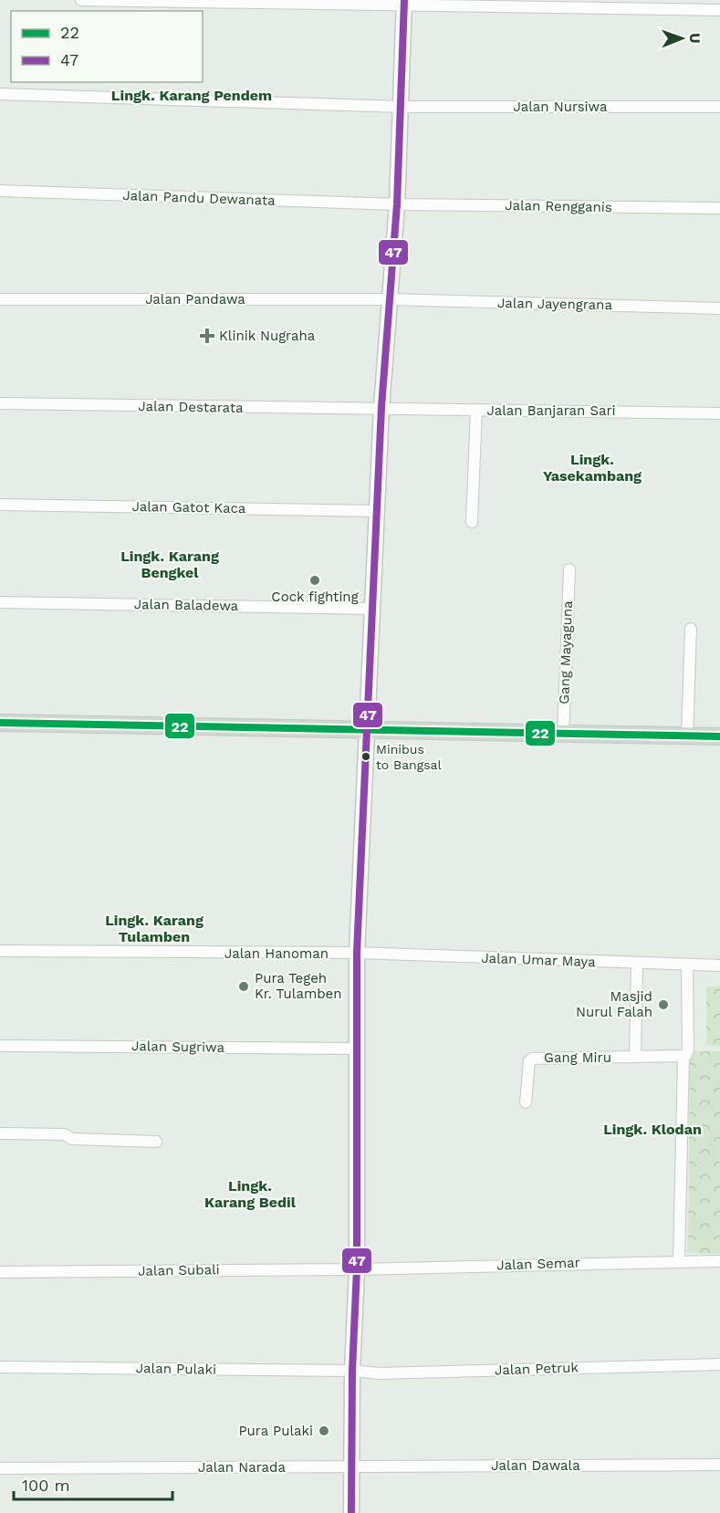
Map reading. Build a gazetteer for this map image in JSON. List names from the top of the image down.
{
  "streets": {
    "street": [
      "Jalan Nursiwa",
      "Jalan Pandu Dewanata",
      "Jalan Rengganis",
      "Jalan Pandawa",
      "Jalan Jayengrana",
      "Jalan Destarata",
      "Jalan Banjaran Sari",
      "Jalan Gatot Kaca",
      "Jalan Baladewa",
      "Gang Mayaguna",
      "Jalan Hanoman",
      "Jalan Umar Maya",
      "Jalan Sugriwa",
      "Gang Miru",
      "Jalan Semar",
      "Jalan Subali",
      "Jalan Pulaki",
      "Jalan Petruk",
      "Jalan Dawala",
      "Jalan Narada"
    ]
  },
  "crossings": [
    ["Jalan Pandu Dewanata", "Jalan Rengganis"],
    ["Jalan Pandawa", "Jalan Jayengrana"],
    ["Jalan Destarata", "Jalan Banjaran Sari"],
    ["Jalan Hanoman", "Jalan Umar Maya"],
    ["Jalan Semar", "Jalan Subali"],
    ["Jalan Pulaki", "Jalan Petruk"],
    ["Jalan Dawala", "Jalan Narada"]
  ],
  "districts": [
    "Lingk. Karang Pendem",
    "Lingk. Yasekambang",
    "Lingk. Karang Bengkel",
    "Lingk. Karang Tulamben",
    "Lingk. Klodan",
    "Lingk. Karang Bedil"
  ],
  "places": {
    "health": ["Klinik Nugraha"],
    "other": [
      "Cock fighting",
      "Minibus to Bangsal",
      "Pura Tegeh Kr. Tulamben",
      "Masjid Nurul Falah",
      "Pura Pulaki"
    ]
  },
  "lines": ["transit line 47", "transit line 22"],
  "legend": ["22", "47"],
  "scale_bar": "100 m",
  "north": "right"
}
